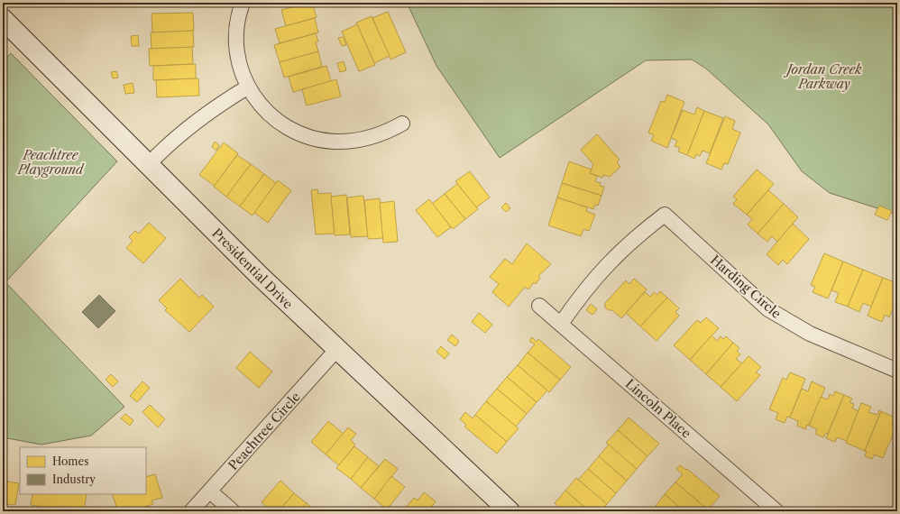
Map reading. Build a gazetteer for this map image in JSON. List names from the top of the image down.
{
  "streets": {
    "street": [
      "Presidential Drive",
      "Harding Circle",
      "Lincoln Place",
      "Peachtree Circle"
    ]
  },
  "crossings": [
    ["Presidential Drive", "Peachtree Circle"],
    ["Harding Circle", "Lincoln Place"]
  ],
  "parks": ["Jordan Creek Parkway", "Peachtree Playground"],
  "legend": ["Homes", "Industry"]
}
